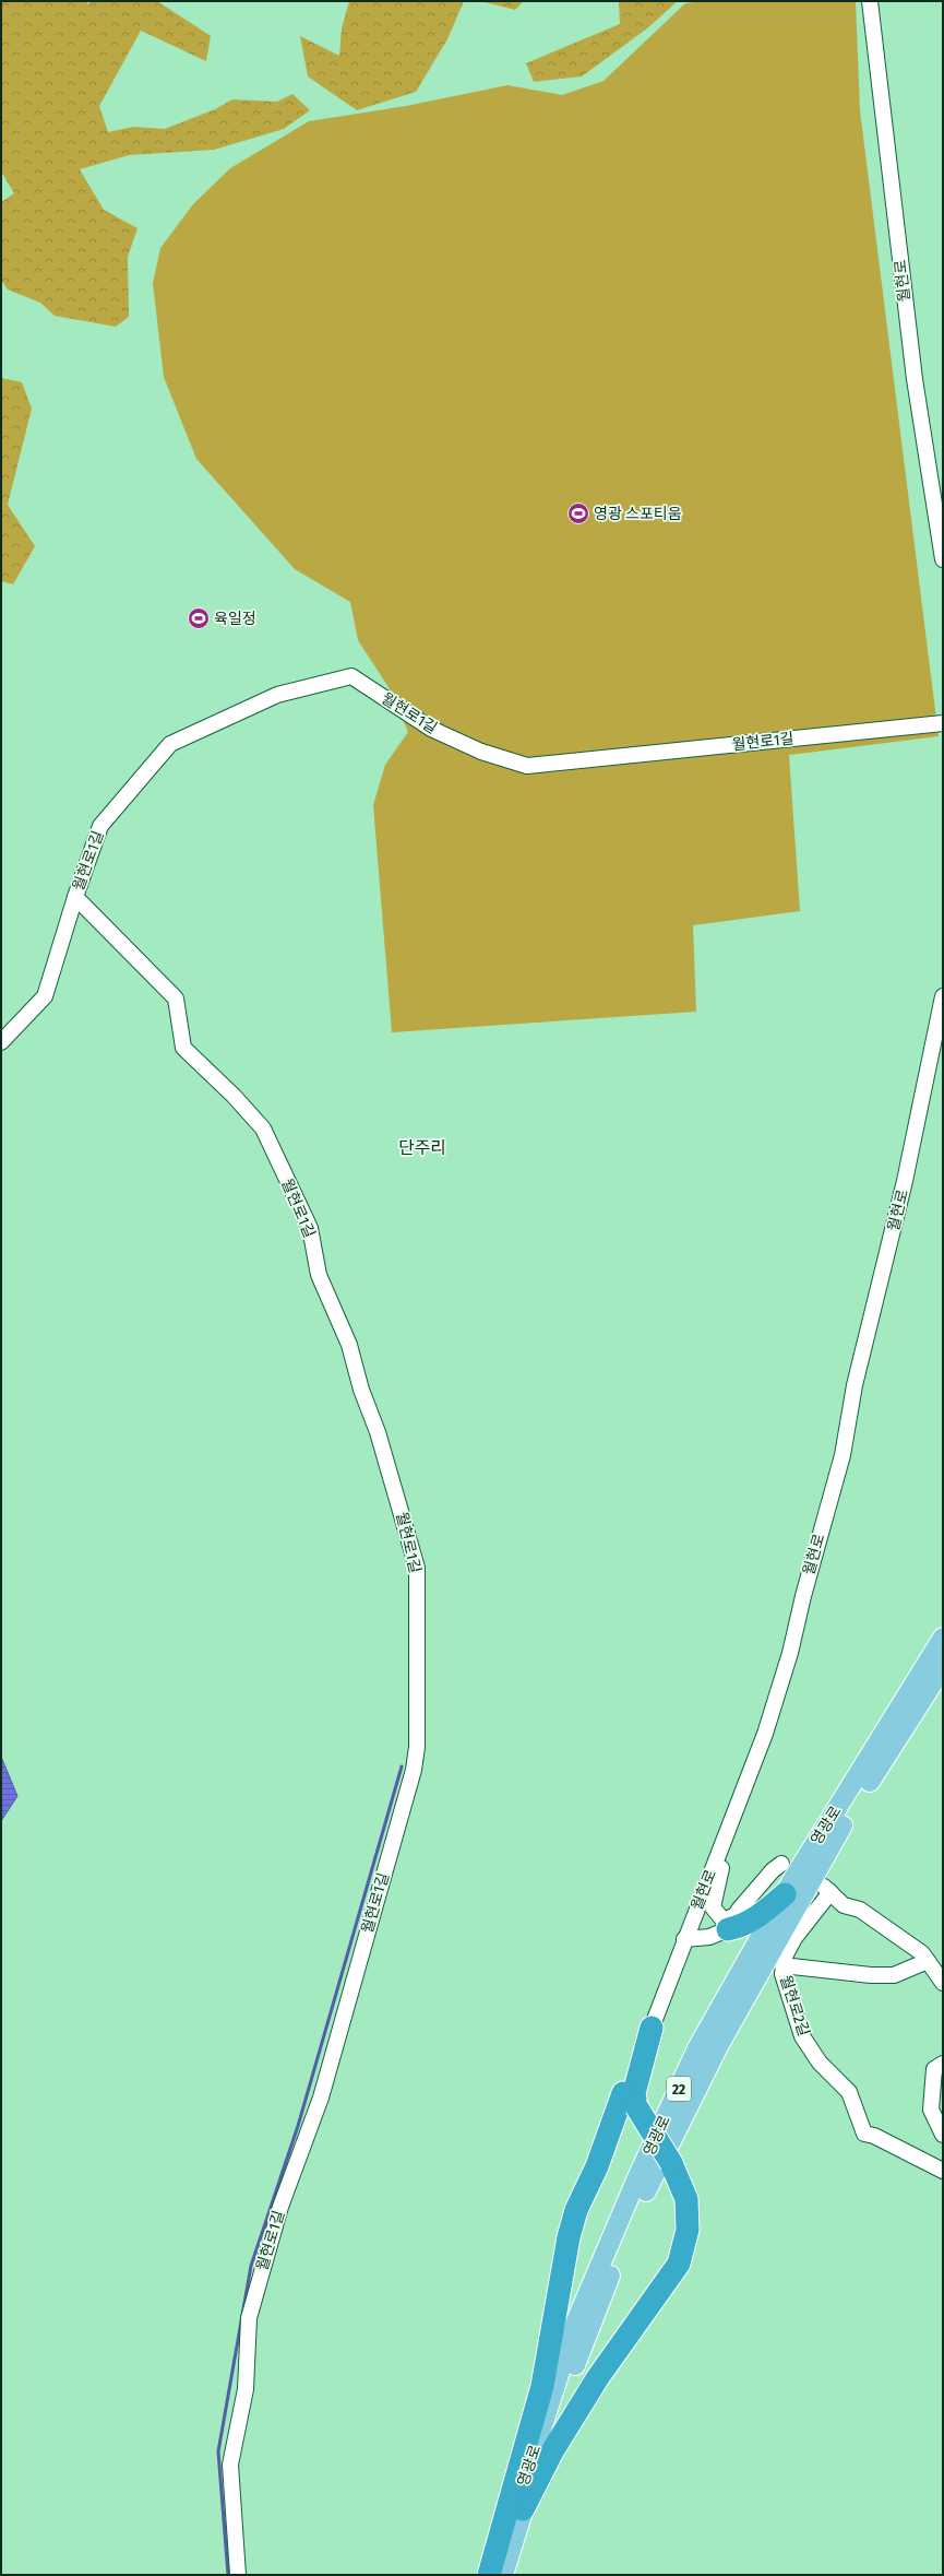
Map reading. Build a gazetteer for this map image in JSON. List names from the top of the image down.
{
  "streets": {
    "main road": ["영광로", "22"],
    "street": ["월현로", "월현로1길", "월현로2길"]
  },
  "districts": ["단주리"],
  "places": {
    "sports": ["영광 스포티움", "육일정"]
  }
}
